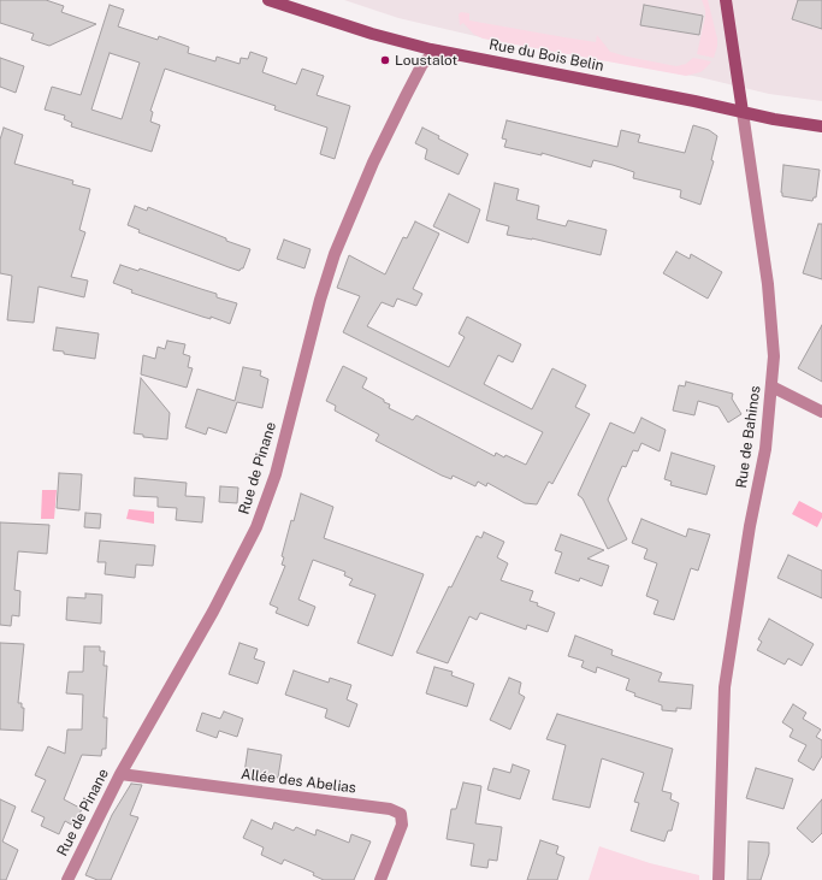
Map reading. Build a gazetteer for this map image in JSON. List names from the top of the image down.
{
  "streets": {
    "street": [
      "Rue du Bois Belin",
      "Rue de Bahinos",
      "Rue de Pinane",
      "Allée des Abelias"
    ]
  },
  "crossings": [
    ["Rue du Bois Belin", "Rue de Bahinos"],
    ["Rue du Bois Belin", "Rue de Pinane"],
    ["Rue de Pinane", "Allée des Abelias"]
  ],
  "places": ["Loustalot"]
}
